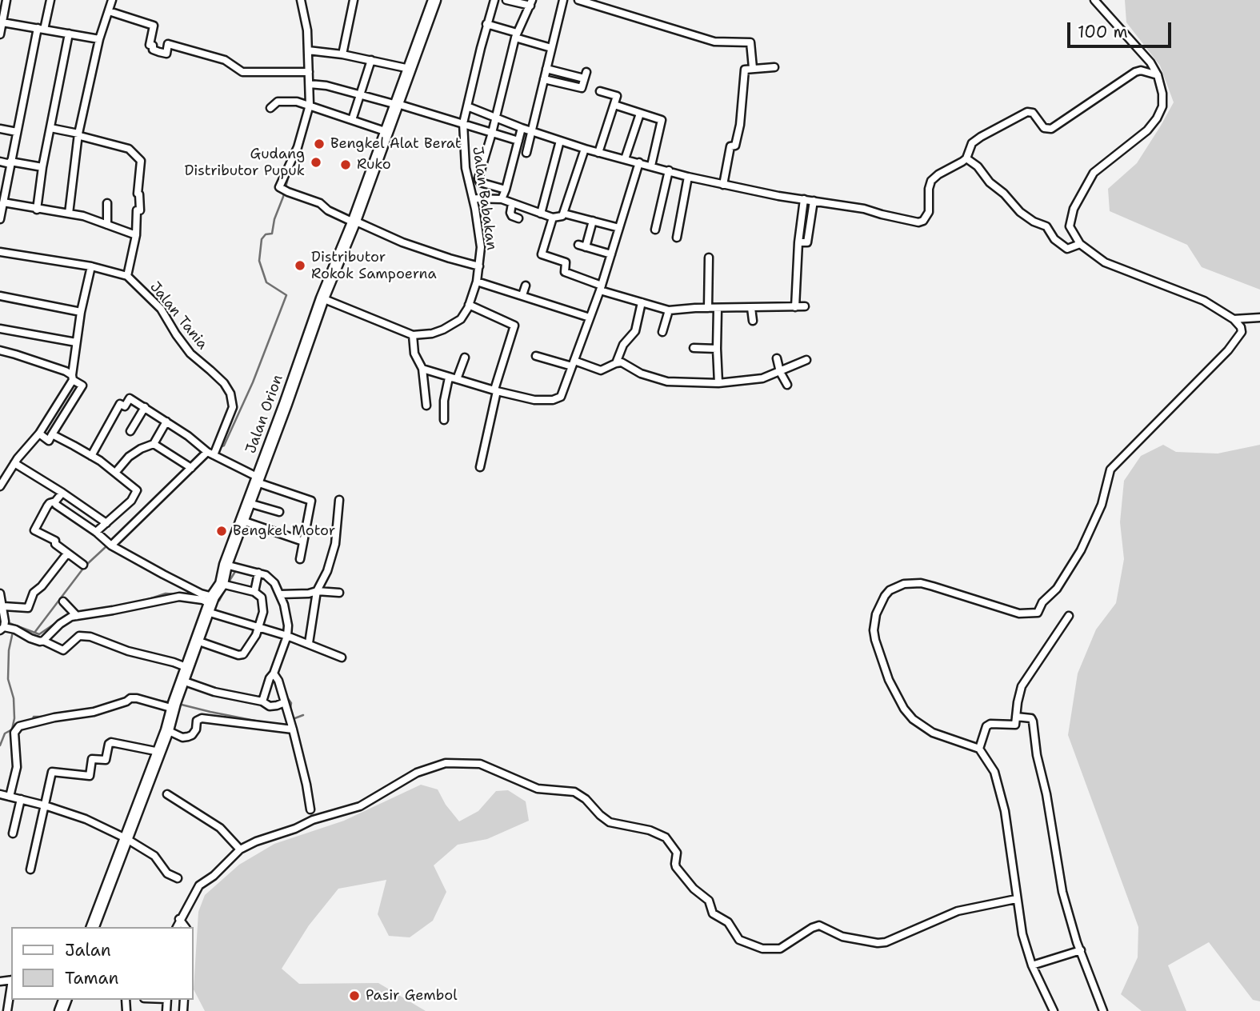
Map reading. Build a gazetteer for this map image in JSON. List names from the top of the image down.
{
  "streets": {
    "highway": ["Jalan Orion"],
    "street": ["Jalan Babakan", "Jalan Tania"]
  },
  "places": [
    "Bengkel Alat Berat",
    "Gudang Distributor Pupuk",
    "Ruko",
    "Distributor Rokok Sampoerna",
    "Bengkel Motor",
    "Pasir Gembol"
  ],
  "legend": ["Jalan", "Taman"],
  "scale_bar": "100 m"
}
